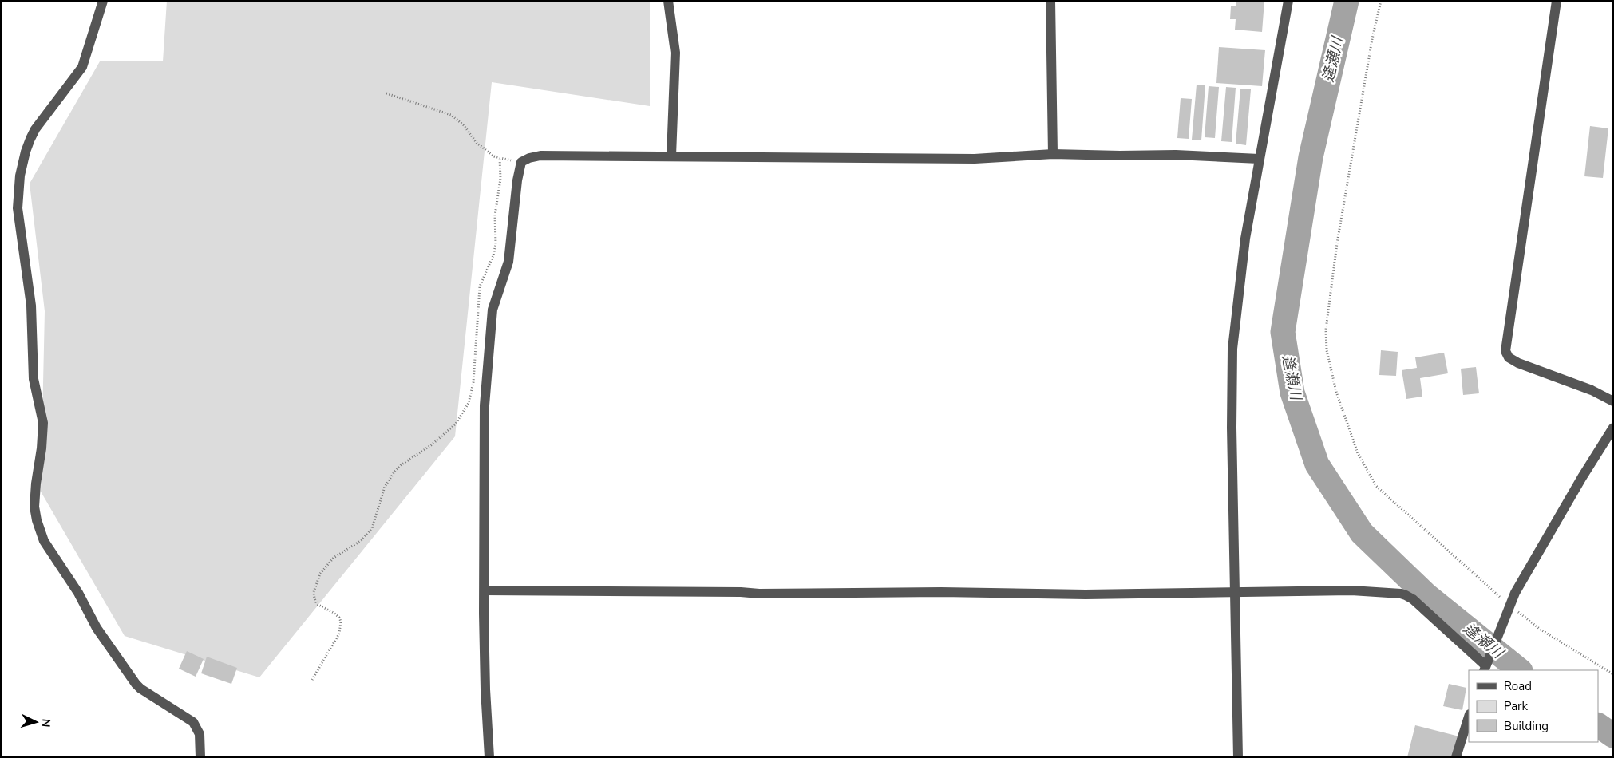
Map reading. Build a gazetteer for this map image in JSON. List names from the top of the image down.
{
  "water": ["逢瀬川"],
  "legend": ["Road", "Park", "Building"],
  "north": "right"
}
